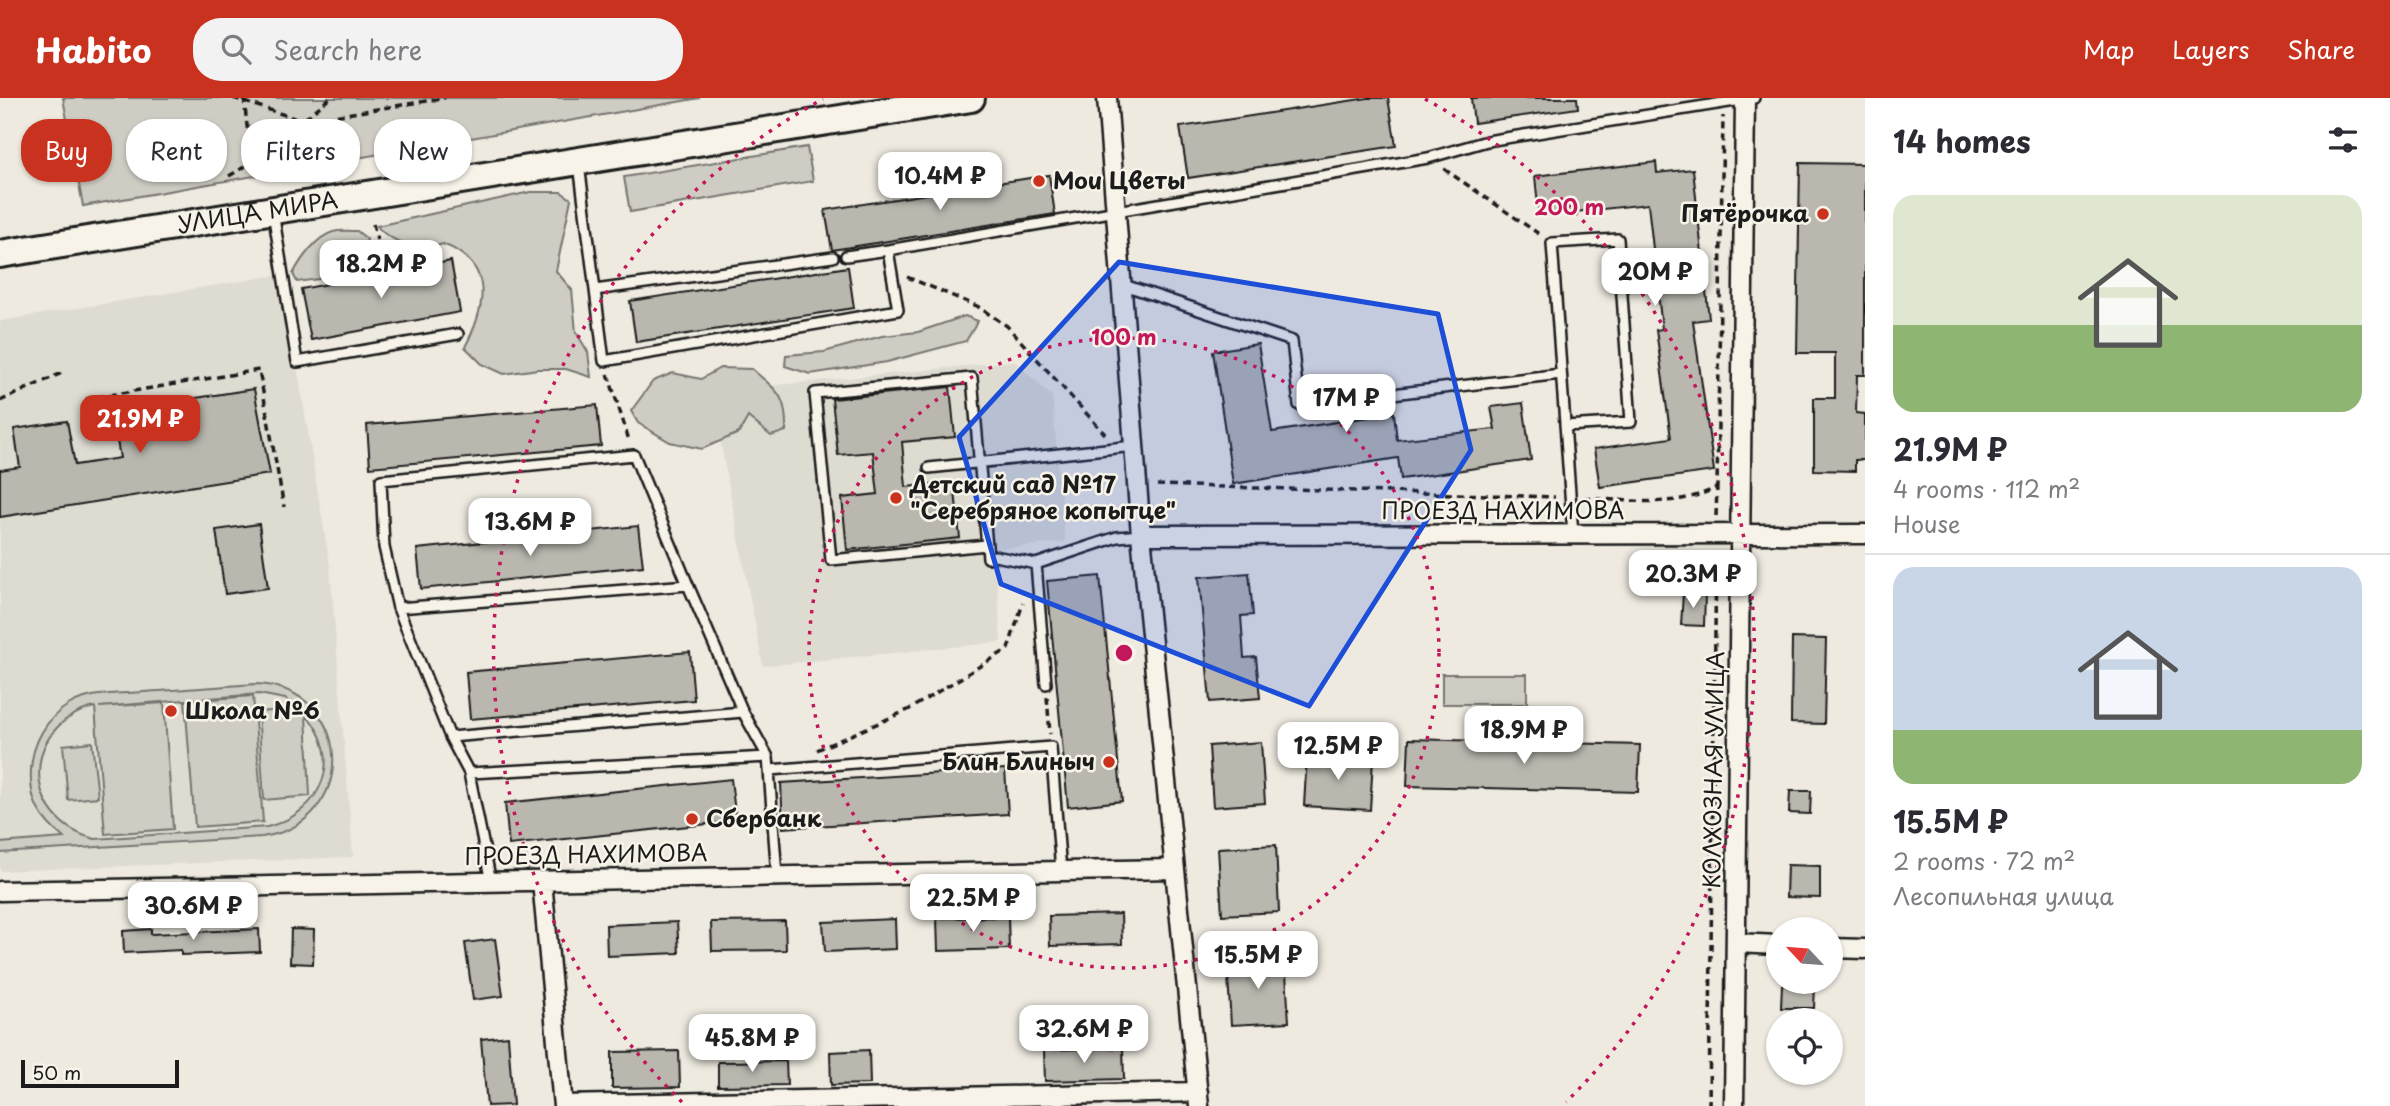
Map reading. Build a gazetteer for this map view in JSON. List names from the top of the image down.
{
  "streets": {
    "main road": ["УЛИЦА МИРА"],
    "street": ["ПРОЕЗД НАХИМОВА", "КОЛХОЗНАЯ УЛИЦА"]
  },
  "crossings": [
    ["ПРОЕЗД НАХИМОВА", "КОЛХОЗНАЯ УЛИЦА"]
  ],
  "places": [
    "Мои Цветы",
    "Пятёрочка",
    "Детский сад №17 \"Серебряное копытце\"",
    "Школа №6",
    "Блин Блиныч",
    "Сбербанк"
  ],
  "scale_bar": "50 m",
  "north": "top left",
  "page": {
    "header": "Habito",
    "search": "Search here",
    "nav": ["Map", "Layers", "Share"],
    "heading": "14 homes",
    "chip": [
      "Buy",
      "Rent",
      "Filters",
      "New"
    ],
    "price": [
      "10.4M ₽",
      "18.2M ₽",
      "20M ₽",
      "17M ₽",
      "21.9M ₽",
      "13.6M ₽",
      "20.3M ₽",
      "18.9M ₽",
      "12.5M ₽",
      "22.5M ₽",
      "30.6M ₽",
      "15.5M ₽",
      "32.6M ₽",
      "45.8M ₽"
    ],
    "list": [
      {
        "name": "21.9M ₽",
        "note": "4 rooms · 112 m² · House"
      },
      {
        "name": "15.5M ₽",
        "note": "2 rooms · 72 m² · Лесопильная улица"
      }
    ],
    "scale": "50 m"
  },
  "rings": ["200 m", "100 m"]
}
